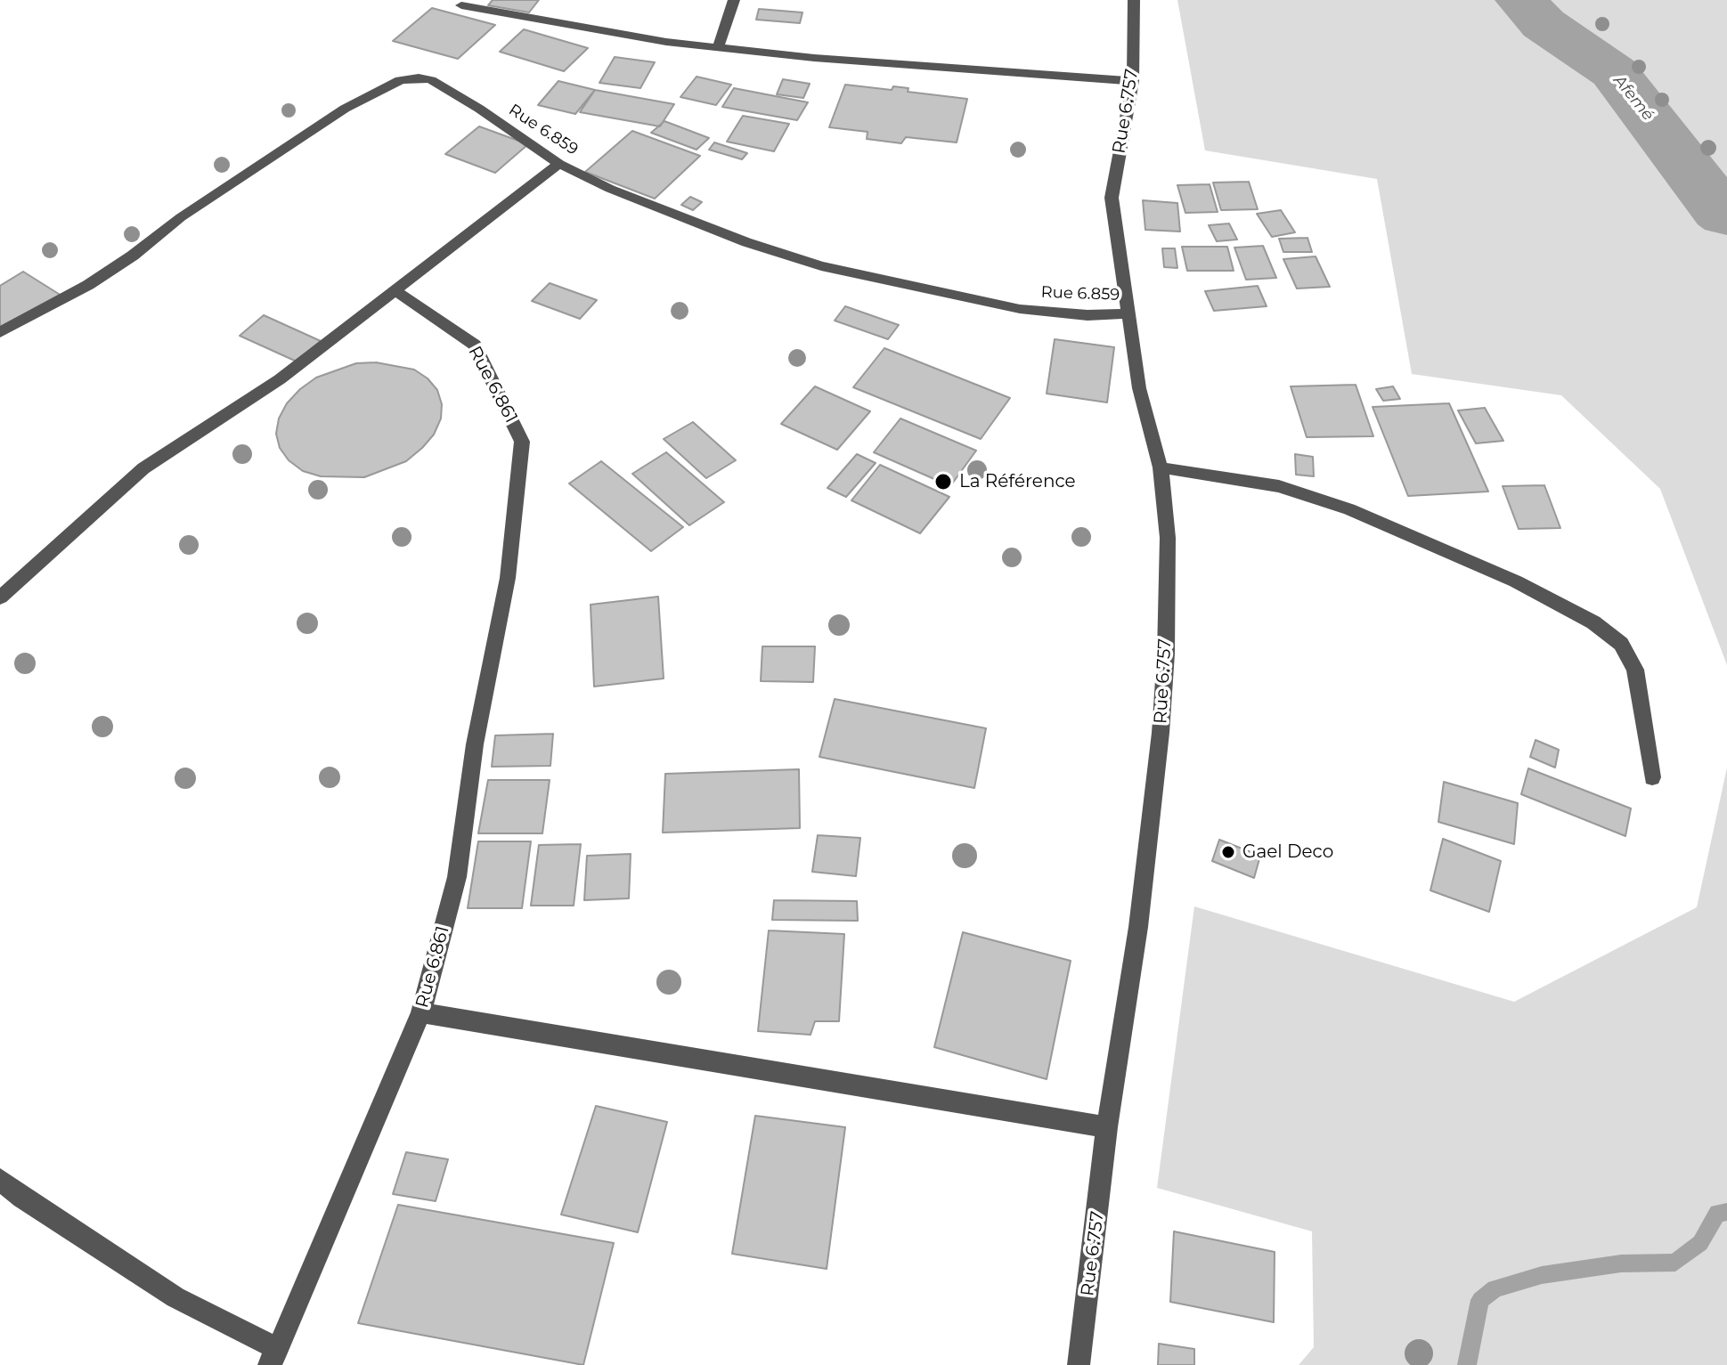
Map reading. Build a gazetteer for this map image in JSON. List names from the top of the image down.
{
  "streets": {
    "street": ["Rue 6.757", "Rue 6.859", "Rue 6.861"]
  },
  "crossings": [
    ["Rue 6.757", "Rue 6.859"]
  ],
  "water": ["Afemé"],
  "places": ["La Référence", "Gael Deco"]
}
